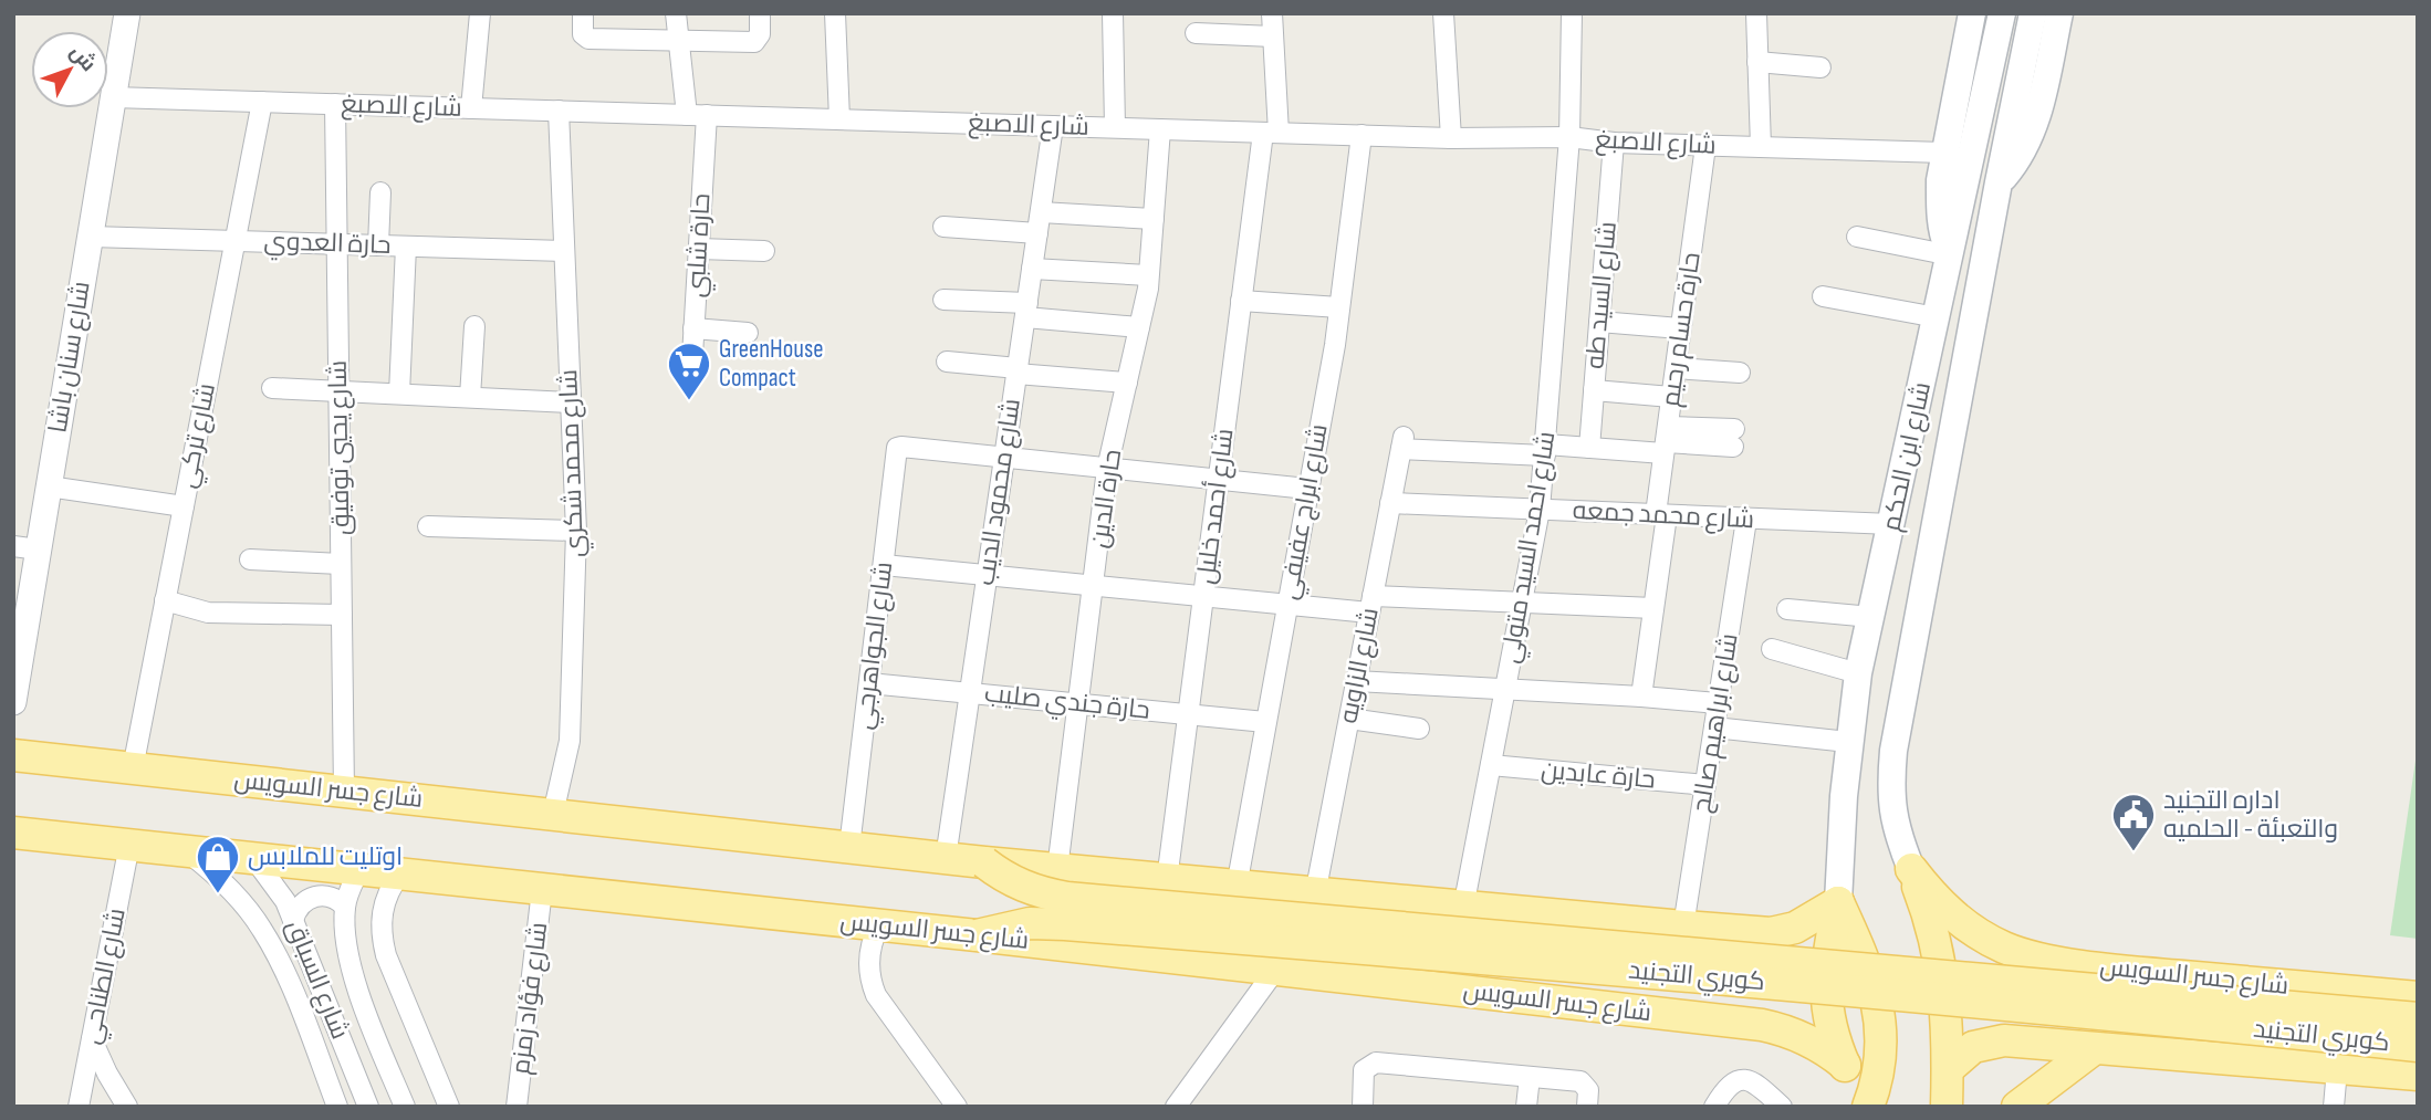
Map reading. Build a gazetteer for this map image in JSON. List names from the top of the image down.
{
  "streets": {
    "main road": ["شارع ابن الحكم", "شارع جسر السويس", "كوبري التجنيد"],
    "street": [
      "شارع الاصبغ",
      "حارة العدوي",
      "حارة شلبي",
      "شارع السيد طه",
      "حارة حسام رحيم",
      "شارع سنان باشا",
      "شارع تركي",
      "شارع يحيي توفيق",
      "شارع محمد شكري",
      "شارع محمود الديب",
      "حارة الدين",
      "شارع أحمد خليل",
      "شارع ابراج عفيفي",
      "شارع محمد جمعه",
      "شارع احمد السيد متولي",
      "شارع الجواهرجي",
      "شارع الزاويه",
      "حارة جندي صليب",
      "شارع ابراهيم صالح",
      "حارة عابدين",
      "شارع الطناحي",
      "شارع السباق",
      "شارع فؤاد زمزم"
    ]
  },
  "crossings": [
    ["شارع الاصبغ", "حارة شلبي"],
    ["شارع الاصبغ", "شارع السيد طه"],
    ["شارع الاصبغ", "حارة حسام رحيم"],
    ["شارع الاصبغ", "شارع سنان باشا"],
    ["شارع الاصبغ", "شارع تركي"],
    ["شارع الاصبغ", "شارع يحيي توفيق"],
    ["شارع الاصبغ", "شارع ابن الحكم"],
    ["شارع الاصبغ", "شارع محمد شكري"],
    ["شارع الاصبغ", "شارع محمود الديب"],
    ["شارع الاصبغ", "حارة الدين"],
    ["شارع الاصبغ", "شارع أحمد خليل"],
    ["شارع الاصبغ", "شارع ابراج عفيفي"],
    ["شارع الاصبغ", "شارع احمد السيد متولي"],
    ["حارة العدوي", "شارع سنان باشا"],
    ["حارة العدوي", "شارع تركي"],
    ["حارة العدوي", "شارع يحيي توفيق"],
    ["حارة العدوي", "شارع محمد شكري"],
    ["حارة حسام رحيم", "شارع محمد جمعه"],
    ["شارع تركي", "شارع جسر السويس"],
    ["شارع يحيي توفيق", "شارع جسر السويس"],
    ["شارع ابن الحكم", "شارع محمد جمعه"],
    ["شارع ابن الحكم", "شارع جسر السويس"],
    ["شارع محمد شكري", "شارع جسر السويس"],
    ["شارع محمود الديب", "شارع الجواهرجي"],
    ["شارع محمود الديب", "حارة جندي صليب"],
    ["شارع محمود الديب", "شارع جسر السويس"],
    ["حارة الدين", "حارة جندي صليب"],
    ["حارة الدين", "شارع جسر السويس"],
    ["شارع أحمد خليل", "حارة جندي صليب"],
    ["شارع أحمد خليل", "شارع جسر السويس"],
    ["شارع ابراج عفيفي", "حارة جندي صليب"],
    ["شارع ابراج عفيفي", "شارع جسر السويس"],
    ["شارع محمد جمعه", "شارع احمد السيد متولي"],
    ["شارع محمد جمعه", "شارع الزاويه"],
    ["شارع محمد جمعه", "شارع ابراهيم صالح"],
    ["شارع احمد السيد متولي", "شارع الزاويه"],
    ["شارع احمد السيد متولي", "حارة عابدين"],
    ["شارع احمد السيد متولي", "شارع جسر السويس"],
    ["شارع الجواهرجي", "حارة جندي صليب"],
    ["شارع الجواهرجي", "شارع جسر السويس"],
    ["شارع الزاويه", "شارع جسر السويس"],
    ["شارع ابراهيم صالح", "حارة عابدين"],
    ["شارع ابراهيم صالح", "شارع جسر السويس"],
    ["شارع جسر السويس", "شارع الطناحي"],
    ["شارع جسر السويس", "كوبري التجنيد"],
    ["شارع جسر السويس", "شارع السباق"],
    ["شارع جسر السويس", "شارع فؤاد زمزم"]
  ],
  "places": {
    "supermarket": ["GreenHouse Compact"],
    "public building": ["اداره التجنيد والتعبئة - الحلميه"],
    "shop": ["اوتليت للملابس"]
  },
  "north": "top right"
}
